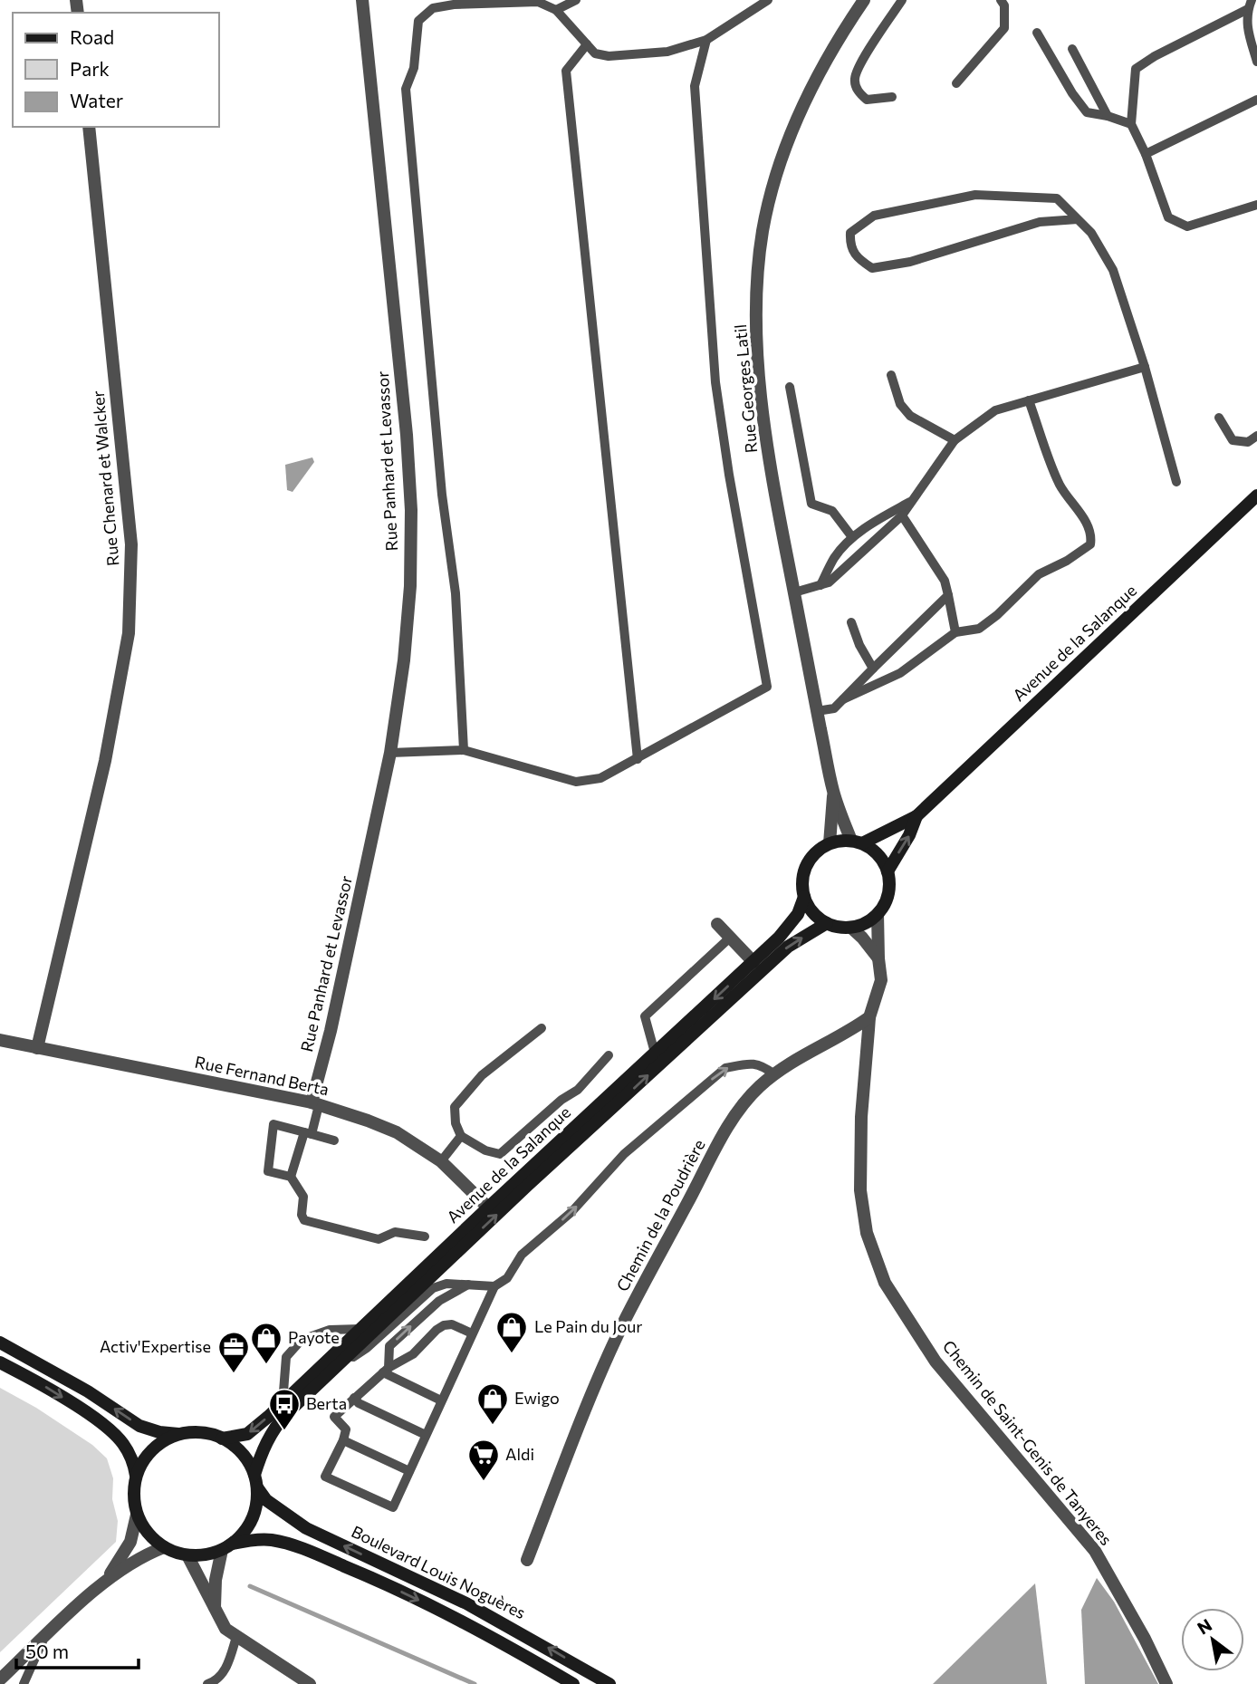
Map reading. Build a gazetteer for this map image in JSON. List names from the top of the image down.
{
  "streets": {
    "main road": ["Avenue de la Salanque", "Boulevard Louis Noguères"],
    "street": [
      "Rue Georges Latil",
      "Rue Panhard et Levassor",
      "Rue Chenard et Walcker",
      "Rue Fernand Berta",
      "Chemin de la Poudrière",
      "Chemin de Saint-Genis de Tanyeres"
    ]
  },
  "crossings": [
    ["Rue Georges Latil", "Avenue de la Salanque"],
    ["Rue Georges Latil", "Chemin de Saint-Genis de Tanyeres"],
    ["Rue Panhard et Levassor", "Rue Fernand Berta"],
    ["Rue Chenard et Walcker", "Rue Fernand Berta"],
    ["Avenue de la Salanque", "Rue Fernand Berta"],
    ["Avenue de la Salanque", "Chemin de Saint-Genis de Tanyeres"],
    ["Avenue de la Salanque", "Boulevard Louis Noguères"],
    ["Chemin de la Poudrière", "Chemin de Saint-Genis de Tanyeres"]
  ],
  "places": {
    "shop": ["Le Pain du Jour", "Payote", "Ewigo"],
    "office": ["Activ'Expertise"],
    "bus stop": ["Berta"],
    "supermarket": ["Aldi"]
  },
  "legend": ["Road", "Park", "Water"],
  "scale_bar": "50 m",
  "north": "top left"
}
